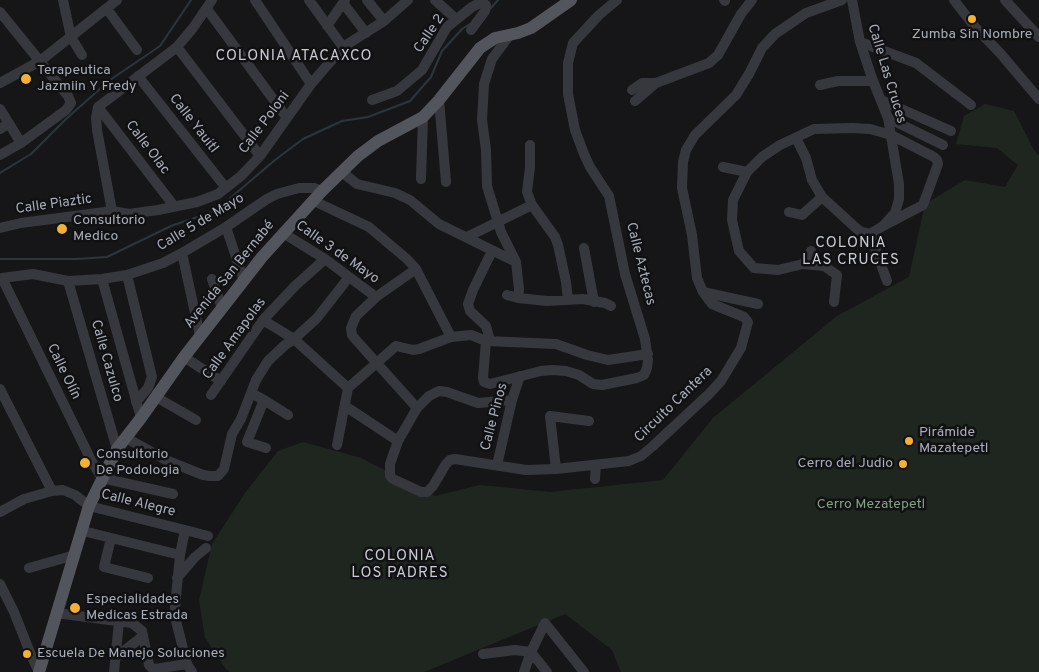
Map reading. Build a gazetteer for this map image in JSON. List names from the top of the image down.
{
  "streets": {
    "main road": ["Avenida San Bernabé"],
    "street": [
      "Calle 2",
      "Calle Las Cruces",
      "Calle Poloni",
      "Calle Yauitl",
      "Calle Olac",
      "Calle Piaztic",
      "Calle 5 de Mayo",
      "Calle 3 de Mayo",
      "Calle Aztecas",
      "Calle Amapolas",
      "Calle Cazulco",
      "Calle Olín",
      "Circuito Cantera",
      "Calle Pinos",
      "Calle Alegre"
    ]
  },
  "crossings": [
    ["Calle Poloni", "Calle Yauitl"],
    ["Calle Poloni", "Calle Olac"],
    ["Calle Poloni", "Calle Piaztic"],
    ["Calle 5 de Mayo", "Avenida San Bernabé"],
    ["Calle 5 de Mayo", "Calle Cazulco"],
    ["Calle 5 de Mayo", "Calle Olín"],
    ["Calle 3 de Mayo", "Avenida San Bernabé"],
    ["Calle 3 de Mayo", "Calle Amapolas"],
    ["Avenida San Bernabé", "Calle Cazulco"],
    ["Avenida San Bernabé", "Calle Olín"],
    ["Avenida San Bernabé", "Calle Alegre"],
    ["Circuito Cantera", "Calle Pinos"]
  ],
  "districts": ["COLONIA ATACAXCO", "COLONIA LAS CRUCES", "COLONIA LOS PADRES"],
  "parks": ["Cerro Mezatepetl"],
  "places": [
    "Zumba Sin Nombre",
    "Terapeutica Jazmiin Y Fredy",
    "Consultorio Medico",
    "Pirámide Mazatepetl",
    "Consultorio De Podologia",
    "Cerro del Judio",
    "Especialidades Medicas Estrada",
    "Escuela De Manejo Soluciones"
  ]
}
